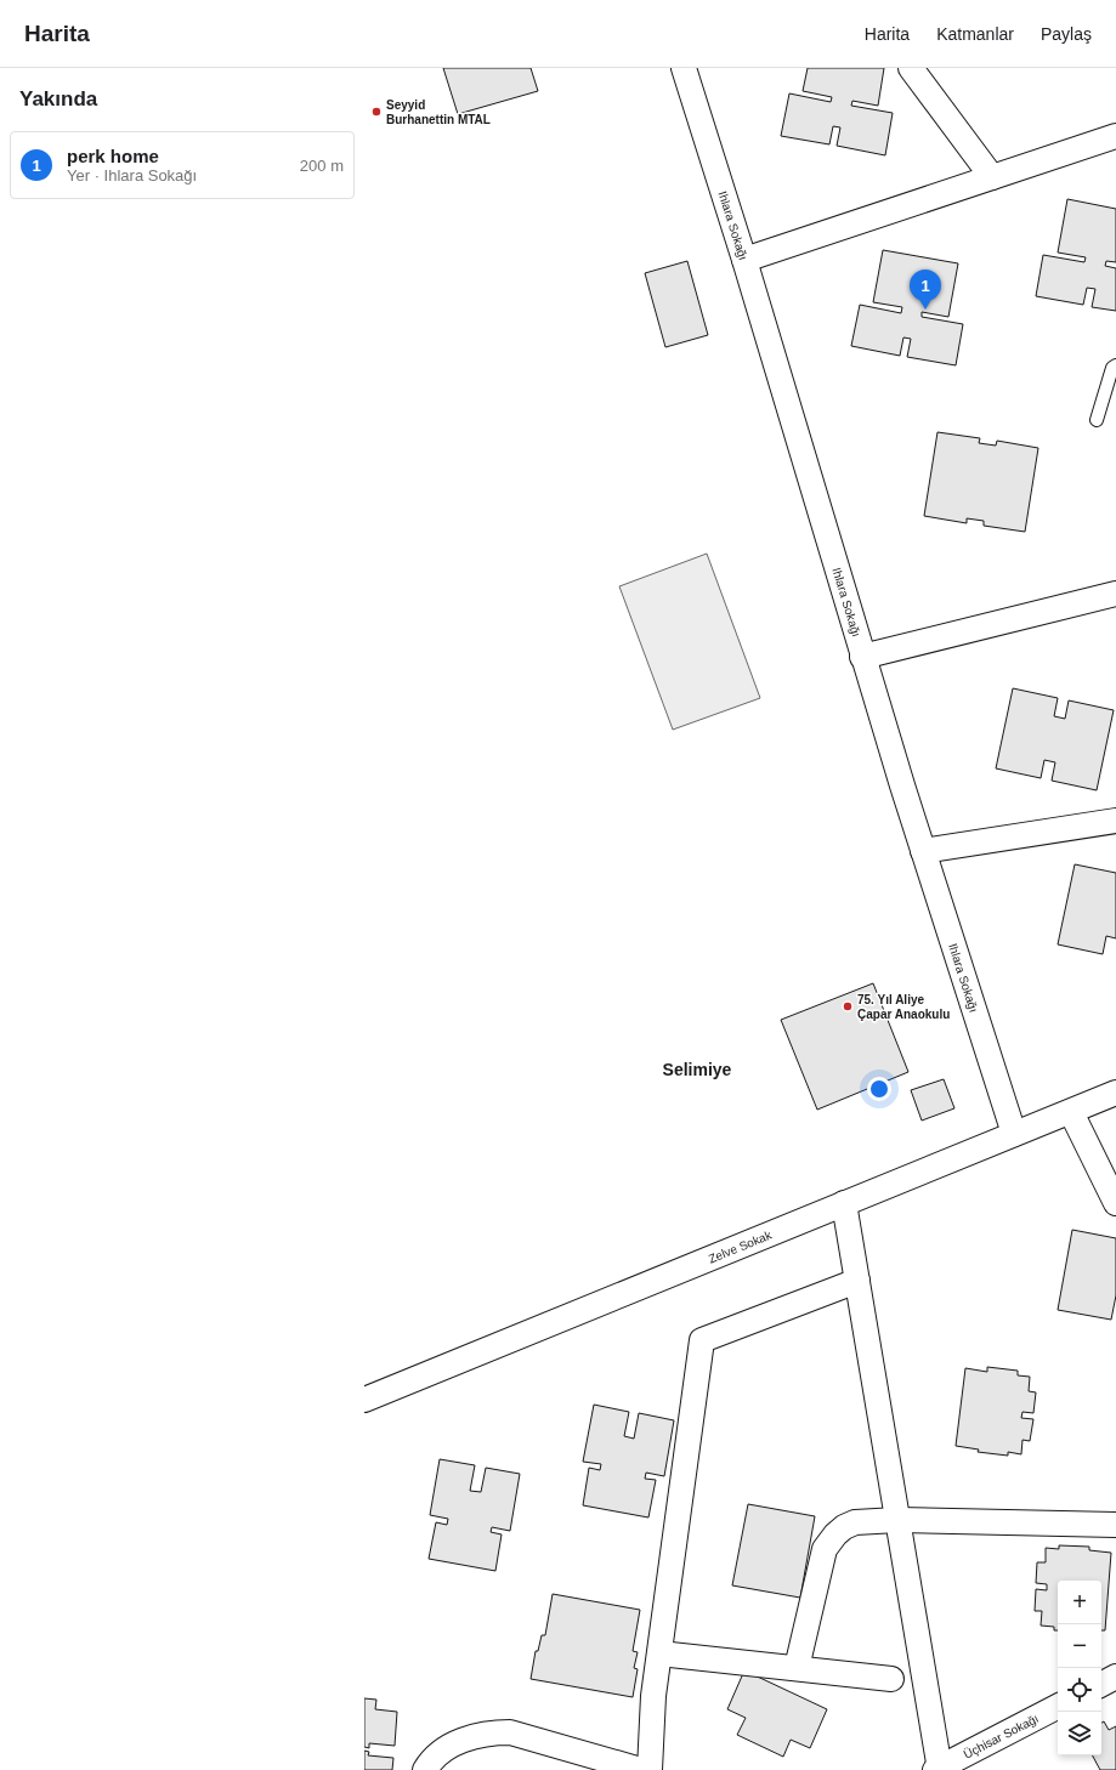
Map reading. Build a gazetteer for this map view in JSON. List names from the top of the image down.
{
  "streets": {
    "street": ["Ihlara Sokağı", "Zelve Sokak", "Üçhisar Sokağı"]
  },
  "crossings": [
    ["Ihlara Sokağı", "Zelve Sokak"]
  ],
  "districts": ["Selimiye"],
  "places": ["Seyyid Burhanettin MTAL", "75. Yıl Aliye Çapar Anaokulu"],
  "page": {
    "header": "Harita",
    "nav": ["Harita", "Katmanlar", "Paylaş"],
    "heading": "Yakında",
    "list": [
      {
        "mark": "1",
        "name": "perk home",
        "note": "Yer · Ihlara Sokağı",
        "value": "200 m"
      }
    ],
    "pins": "1",
    "map_buttons": ["+", "−"]
  }
}
